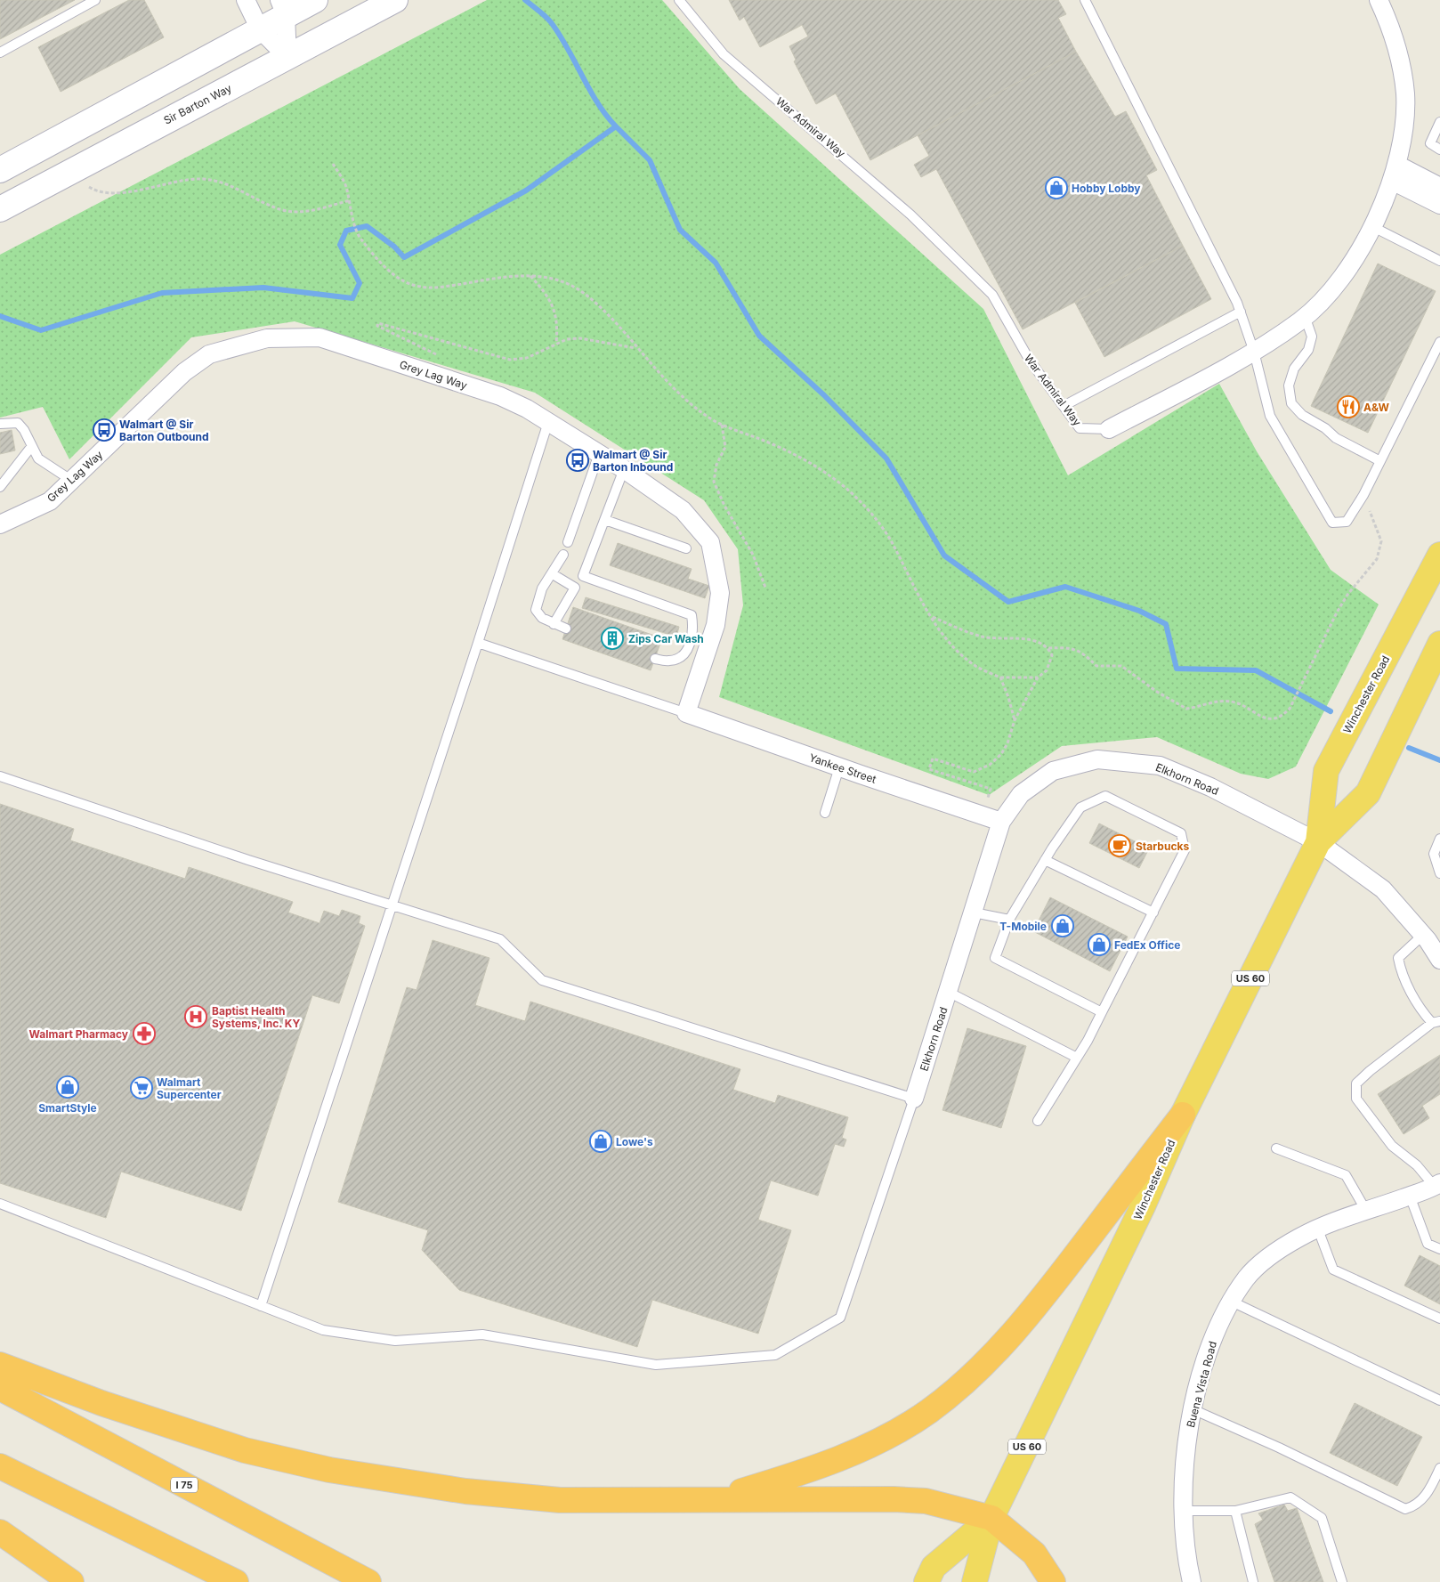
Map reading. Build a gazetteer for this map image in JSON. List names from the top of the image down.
{
  "streets": {
    "highway": ["Winchester Road", "US 60", "I 75"],
    "main road": ["Sir Barton Way"],
    "street": [
      "War Admiral Way",
      "Grey Lag Way",
      "Yankee Street",
      "Elkhorn Road",
      "Buena Vista Road"
    ]
  },
  "crossings": [
    ["Grey Lag Way", "Yankee Street"],
    ["Winchester Road", "Elkhorn Road"],
    ["Yankee Street", "Elkhorn Road"]
  ],
  "places": {
    "shop": [
      "Hobby Lobby",
      "T-Mobile",
      "FedEx Office",
      "SmartStyle",
      "Lowe's"
    ],
    "restaurant": ["A&W"],
    "bus stop": ["Walmart @ Sir Barton Outbound", "Walmart @ Sir Barton Inbound"],
    "building": ["Zips Car Wash"],
    "cafe": ["Starbucks"],
    "hospital": ["Baptist Health Systems, Inc. KY"],
    "pharmacy": ["Walmart Pharmacy"],
    "supermarket": ["Walmart Supercenter"]
  }
}
